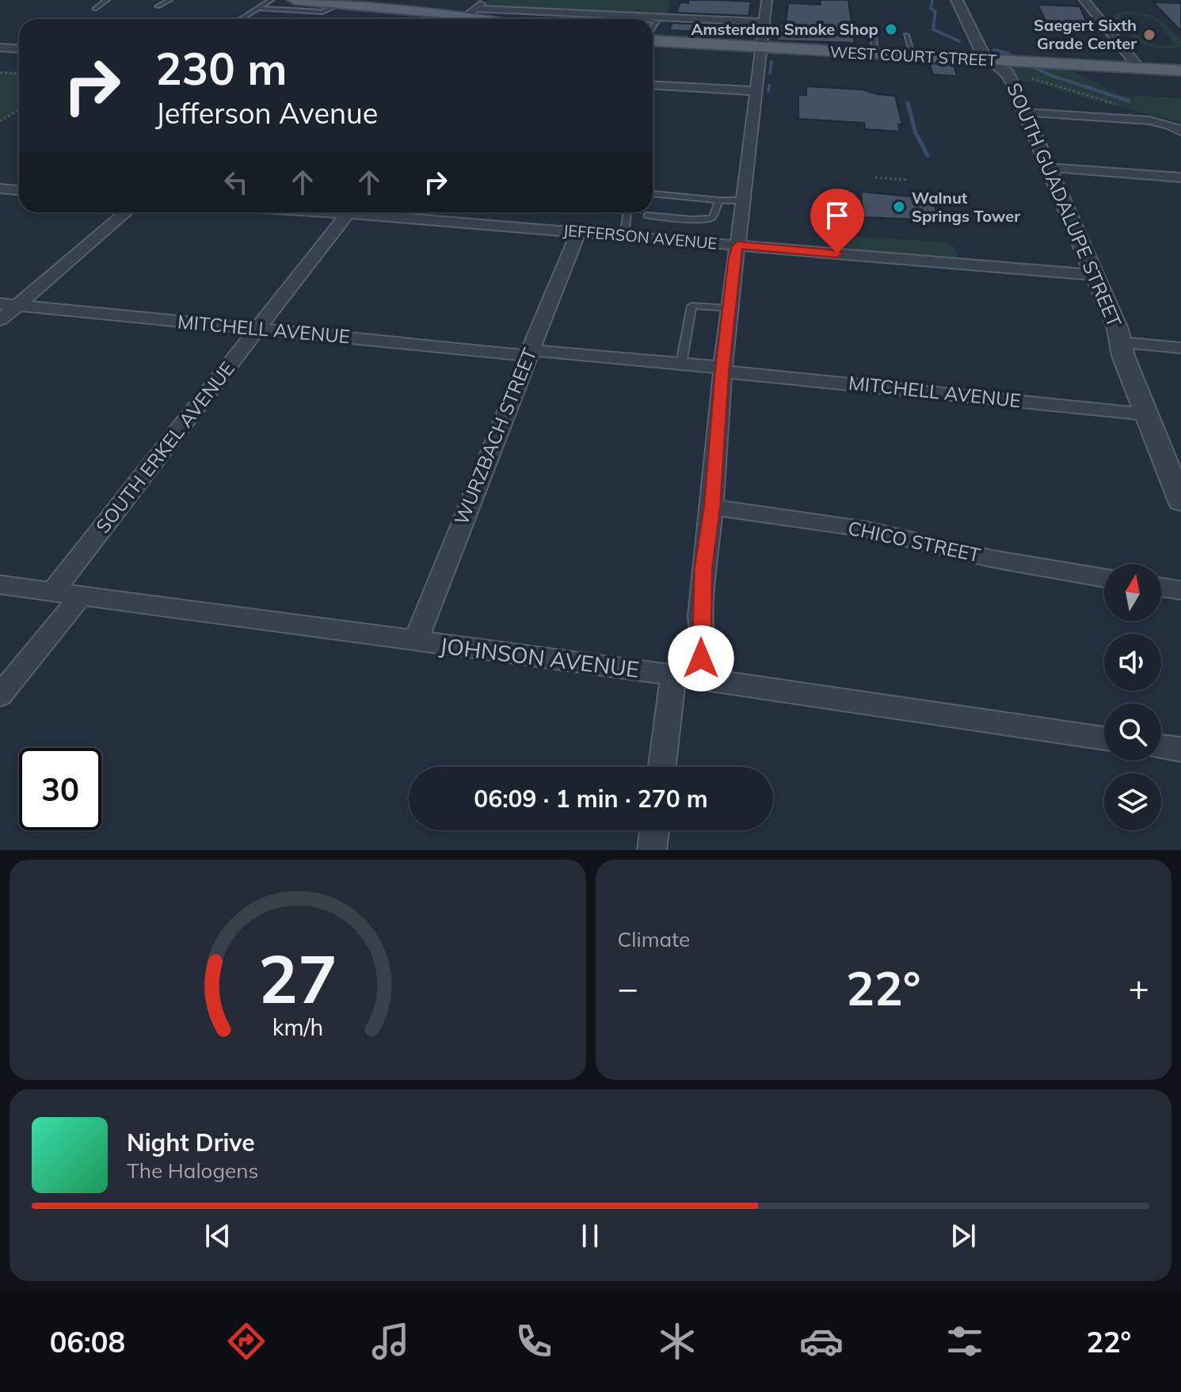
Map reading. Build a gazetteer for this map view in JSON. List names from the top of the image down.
{
  "streets": {
    "main road": ["WEST COURT STREET"],
    "street": [
      "SOUTH GUADALUPE STREET",
      "JEFFERSON AVENUE",
      "MITCHELL AVENUE",
      "WURZBACH STREET",
      "SOUTH ERKEL AVENUE",
      "CHICO STREET",
      "JOHNSON AVENUE"
    ]
  },
  "crossings": [
    ["WEST COURT STREET", "SOUTH GUADALUPE STREET"],
    ["SOUTH GUADALUPE STREET", "JEFFERSON AVENUE"],
    ["SOUTH GUADALUPE STREET", "MITCHELL AVENUE"],
    ["JEFFERSON AVENUE", "WURZBACH STREET"],
    ["JEFFERSON AVENUE", "SOUTH ERKEL AVENUE"],
    ["MITCHELL AVENUE", "WURZBACH STREET"],
    ["MITCHELL AVENUE", "SOUTH ERKEL AVENUE"],
    ["WURZBACH STREET", "JOHNSON AVENUE"],
    ["SOUTH ERKEL AVENUE", "JOHNSON AVENUE"]
  ],
  "places": ["Amsterdam Smoke Shop", "Saegert Sixth Grade Center", "Walnut Springs Tower"],
  "north": "top",
  "page": {
    "turn": ["230 m", "Jefferson Avenue"],
    "limit": "30",
    "trip": "06:09 · 1 min · 270 m",
    "tile": "Climate",
    "heat": ["−", "22°", "+"],
    "song": ["Night Drive", "The Halogens"],
    "tabs": ["06:08", "22°"],
    "gauge": ["27", "km/h"]
  }
}
